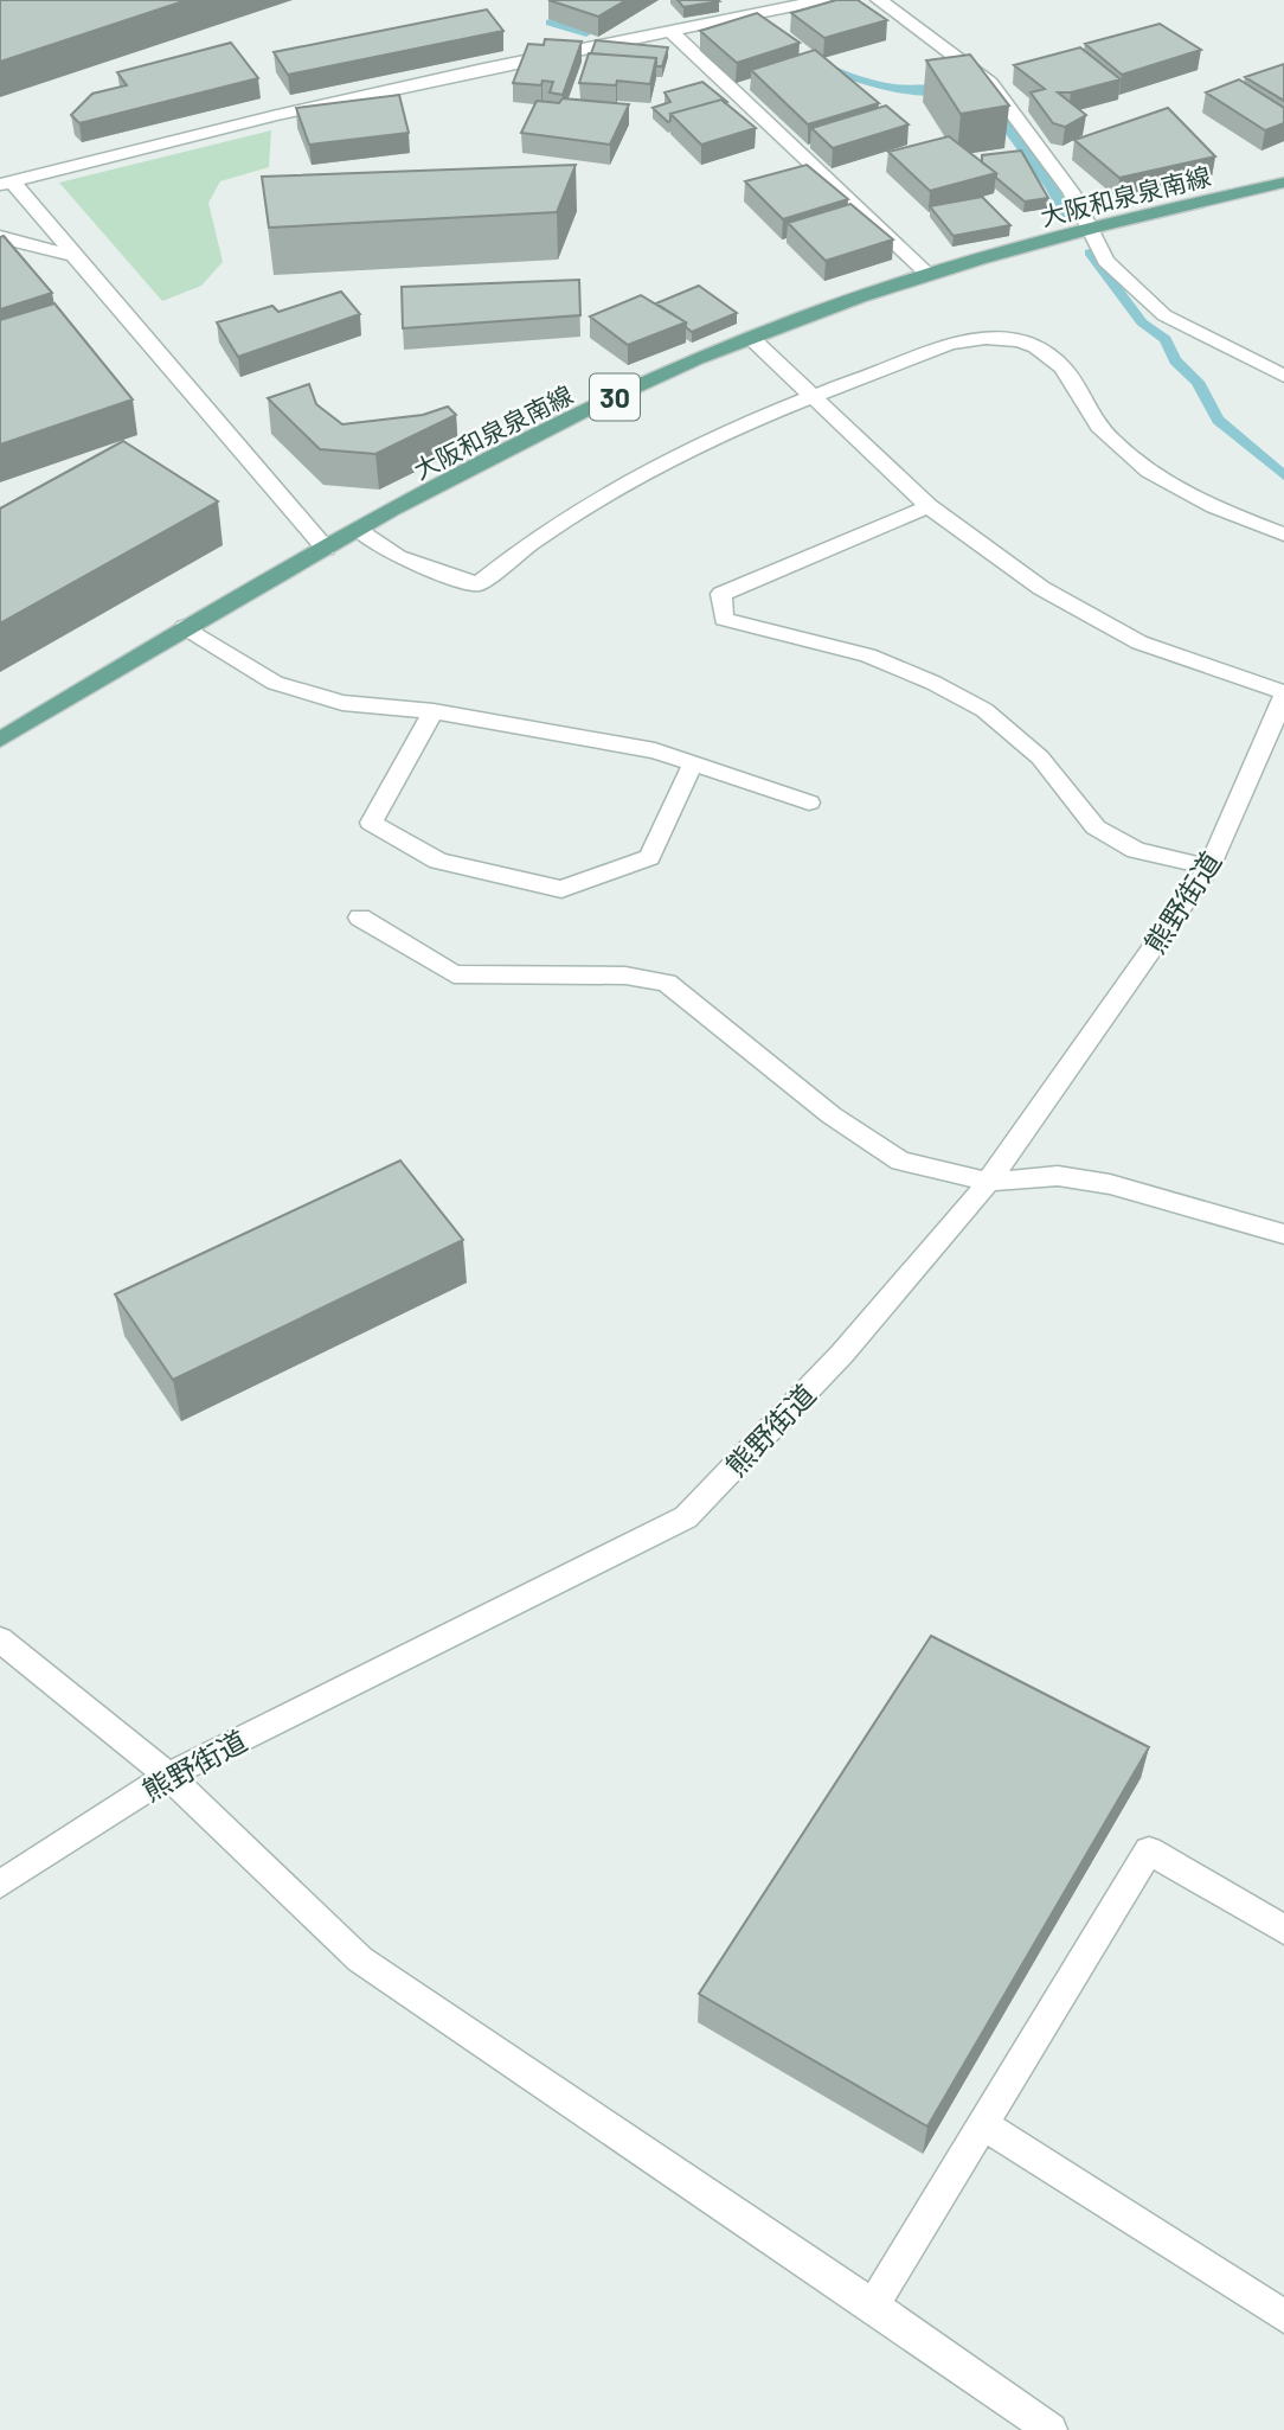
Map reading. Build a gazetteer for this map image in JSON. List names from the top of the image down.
{
  "streets": {
    "main road": ["大阪和泉泉南線", "30"],
    "street": ["熊野街道"]
  }
}
